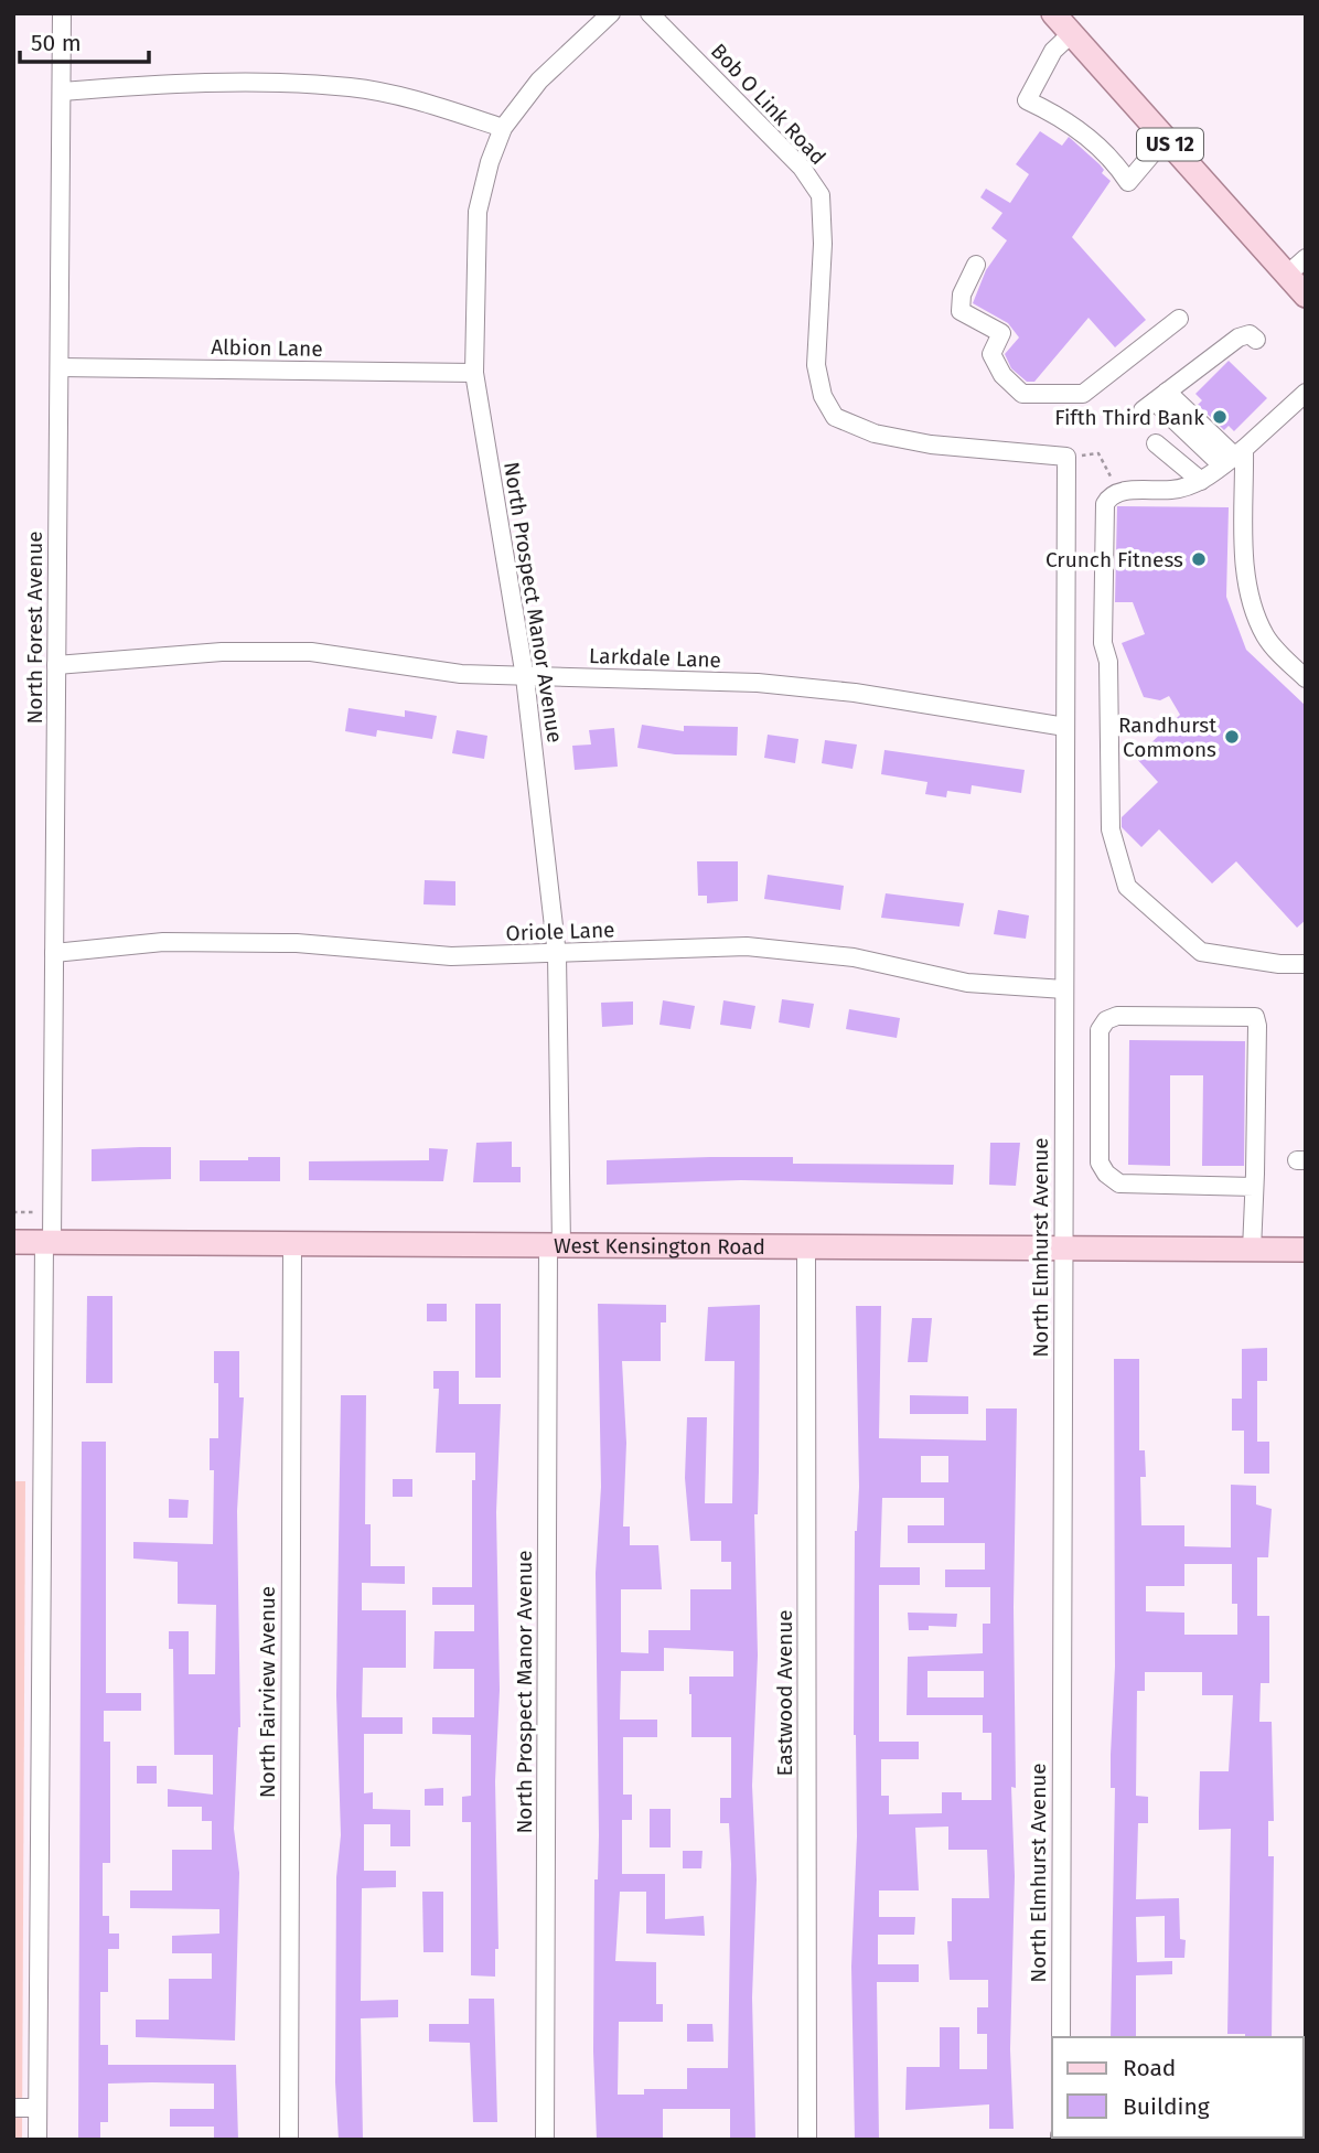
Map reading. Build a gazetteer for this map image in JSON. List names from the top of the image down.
{
  "streets": {
    "main road": ["US 12", "West Kensington Road"],
    "street": [
      "Bob O Link Road",
      "Albion Lane",
      "North Prospect Manor Avenue",
      "North Forest Avenue",
      "Larkdale Lane",
      "Oriole Lane",
      "North Elmhurst Avenue",
      "North Fairview Avenue",
      "Eastwood Avenue"
    ]
  },
  "crossings": [
    ["Bob O Link Road", "North Elmhurst Avenue"],
    ["Albion Lane", "North Prospect Manor Avenue"],
    ["Albion Lane", "North Forest Avenue"],
    ["North Prospect Manor Avenue", "Larkdale Lane"],
    ["North Prospect Manor Avenue", "Oriole Lane"],
    ["North Prospect Manor Avenue", "West Kensington Road"],
    ["North Forest Avenue", "Larkdale Lane"],
    ["North Forest Avenue", "Oriole Lane"],
    ["North Forest Avenue", "West Kensington Road"],
    ["Larkdale Lane", "North Elmhurst Avenue"],
    ["Oriole Lane", "North Elmhurst Avenue"],
    ["West Kensington Road", "North Elmhurst Avenue"],
    ["West Kensington Road", "North Fairview Avenue"],
    ["West Kensington Road", "Eastwood Avenue"]
  ],
  "places": ["Fifth Third Bank", "Crunch Fitness", "Randhurst Commons"],
  "legend": ["Road", "Building"],
  "scale_bar": "50 m"
}
